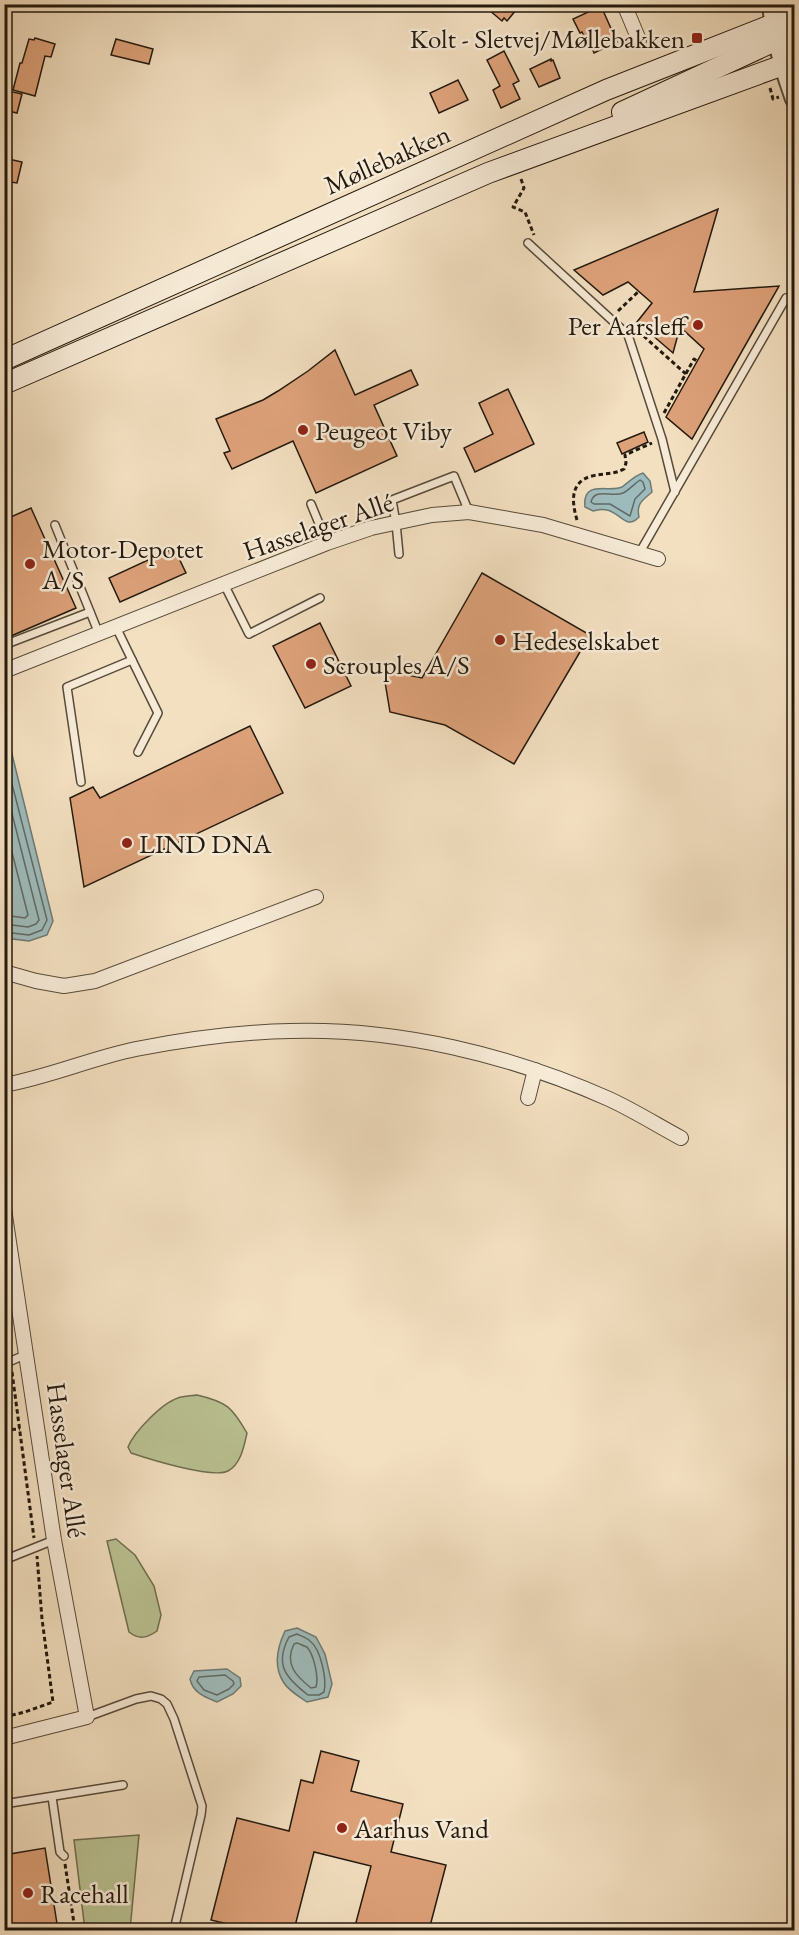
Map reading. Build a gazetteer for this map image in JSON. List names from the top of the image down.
{
  "streets": {
    "main road": ["Møllebakken"],
    "street": ["Hasselager Allé"]
  },
  "places": {
    "transit": ["Kolt - Sletvej/Møllebakken"],
    "other": [
      "Per Aarsleff",
      "Peugeot Viby",
      "Motor-Depotet A/S",
      "Hedeselskabet",
      "Scrouples A/S",
      "LIND DNA",
      "Aarhus Vand",
      "Racehall"
    ]
  }
}
